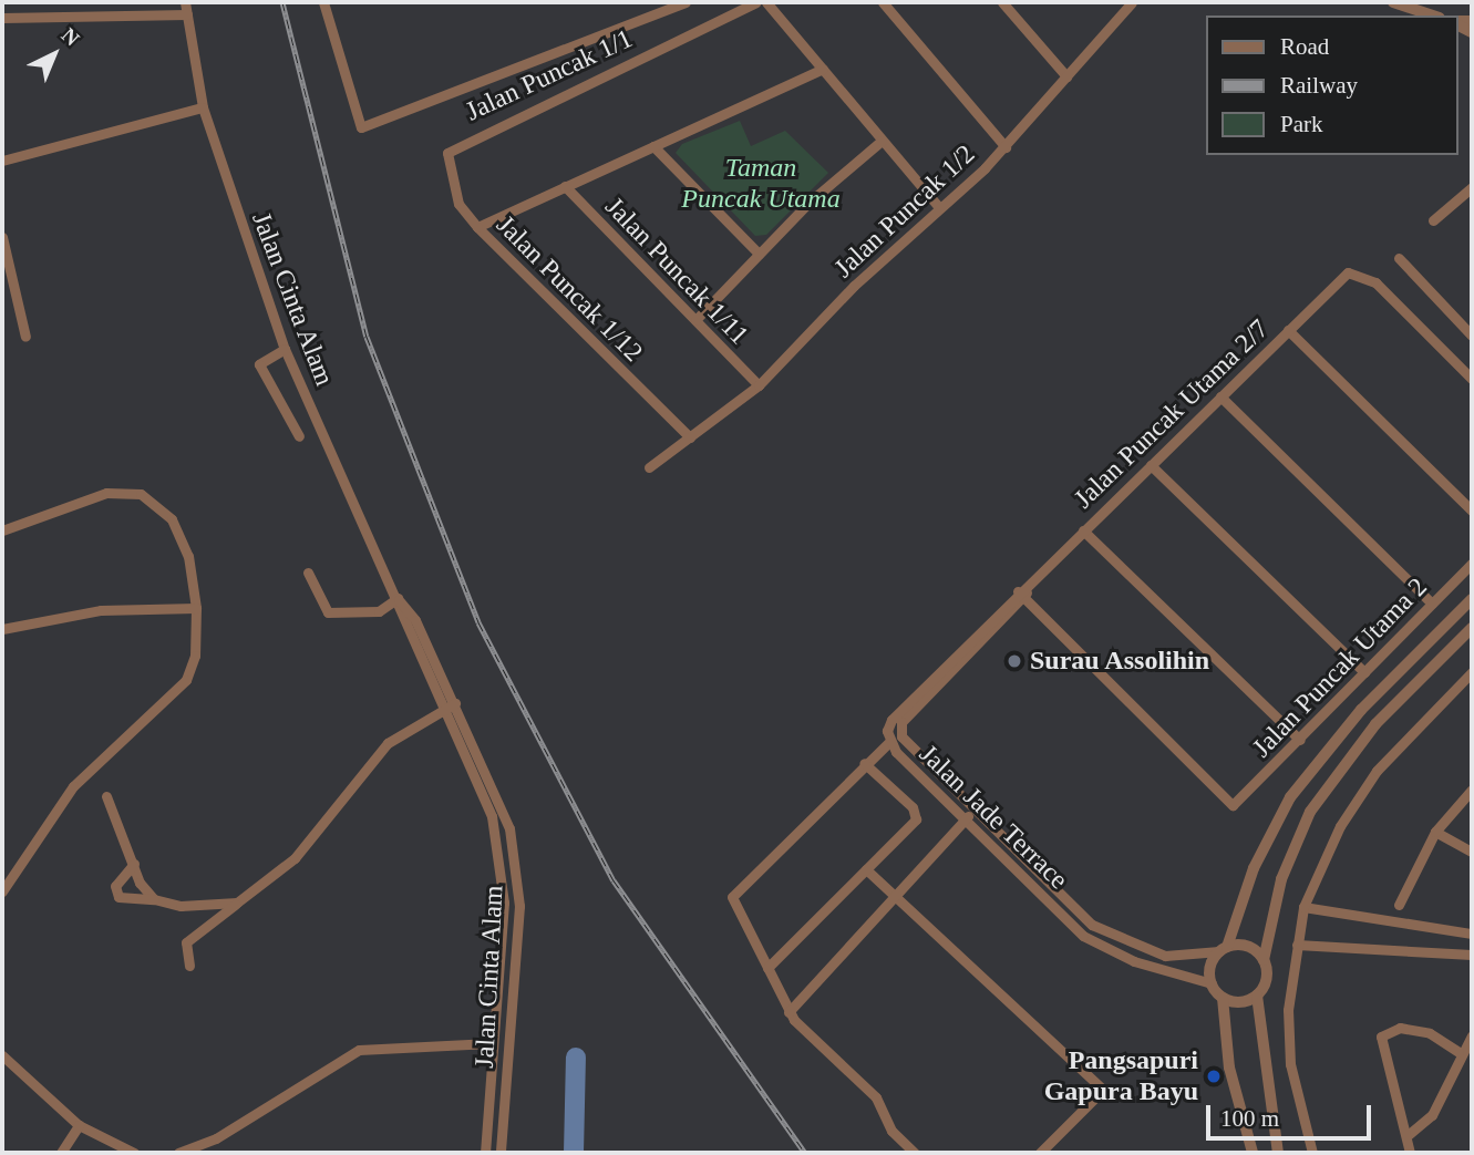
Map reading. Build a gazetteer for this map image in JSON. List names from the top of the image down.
{
  "streets": {
    "street": [
      "Jalan Puncak 1/1",
      "Jalan Puncak 1/2",
      "Jalan Puncak 1/11",
      "Jalan Puncak 1/12",
      "Jalan Cinta Alam",
      "Jalan Puncak Utama 2/7",
      "Jalan Puncak Utama 2",
      "Jalan Jade Terrace"
    ]
  },
  "crossings": [
    ["Jalan Puncak 1/1", "Jalan Puncak 1/12"],
    ["Jalan Puncak 1/2", "Jalan Puncak 1/11"],
    ["Jalan Puncak 1/2", "Jalan Puncak 1/12"],
    ["Jalan Puncak Utama 2/7", "Jalan Puncak Utama 2"],
    ["Jalan Puncak Utama 2/7", "Jalan Jade Terrace"],
    ["Jalan Puncak Utama 2", "Jalan Jade Terrace"]
  ],
  "parks": ["Taman Puncak Utama"],
  "places": ["Surau Assolihin", "Pangsapuri Gapura Bayu"],
  "legend": ["Road", "Railway", "Park"],
  "scale_bar": "100 m",
  "north": "top right"
}
